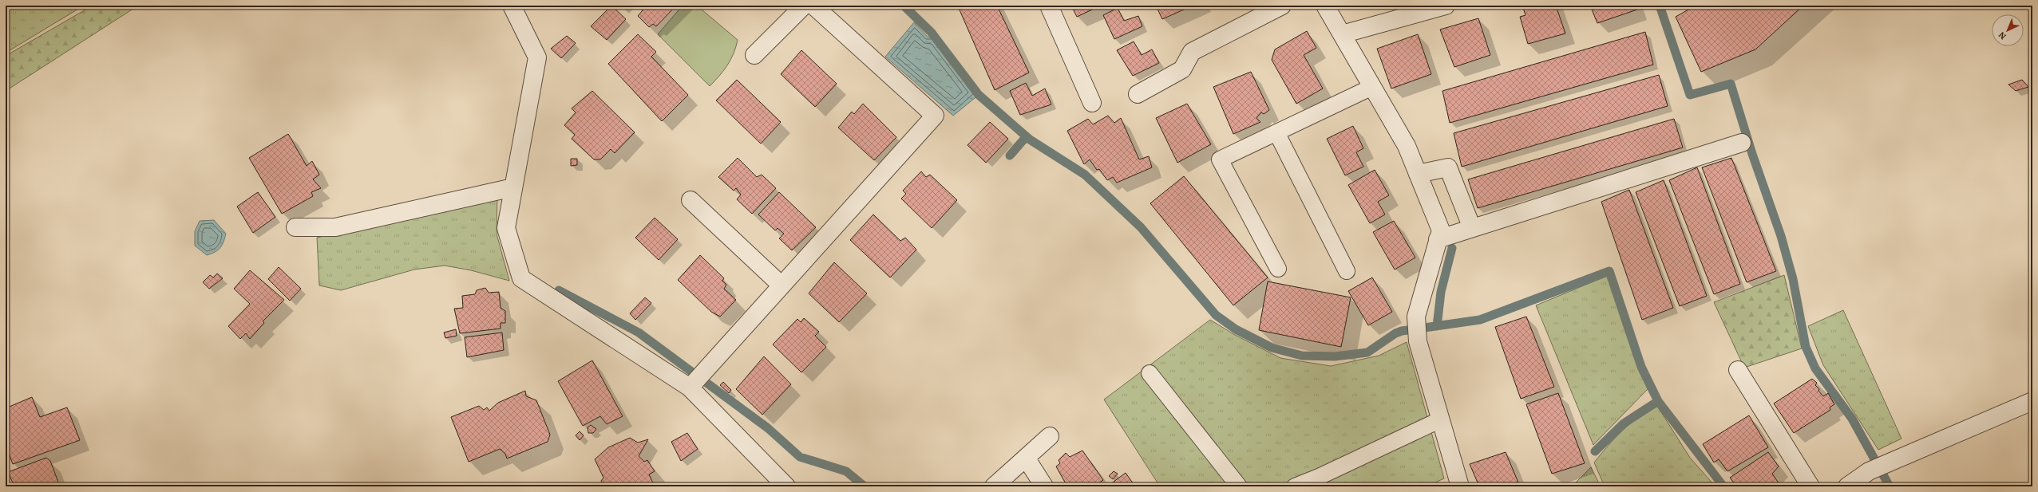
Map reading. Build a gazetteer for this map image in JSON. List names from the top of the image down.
{
  "north": "bottom left"
}
